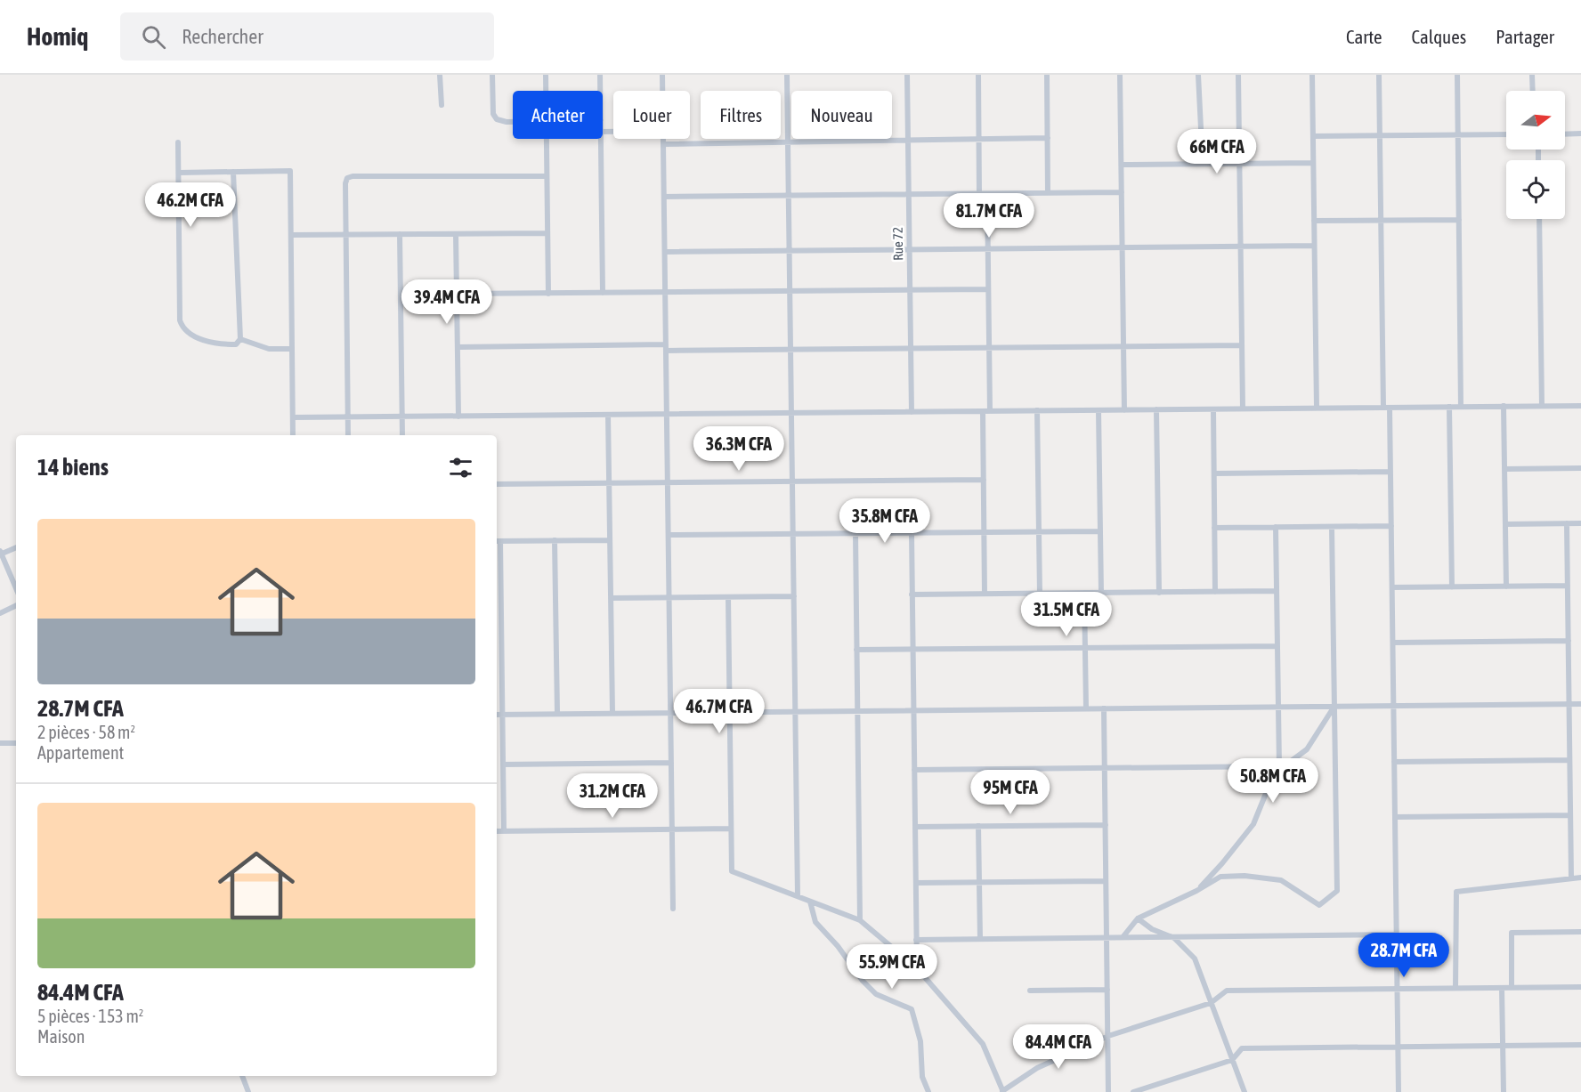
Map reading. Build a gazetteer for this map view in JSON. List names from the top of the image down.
{
  "streets": {
    "street": ["Rue 72"]
  },
  "north": "right",
  "page": {
    "header": "Homiq",
    "search": "Rechercher",
    "nav": ["Carte", "Calques", "Partager"],
    "chip": [
      "Acheter",
      "Louer",
      "Filtres",
      "Nouveau"
    ],
    "price": [
      "66M CFA",
      "46.2M CFA",
      "81.7M CFA",
      "39.4M CFA",
      "36.3M CFA",
      "35.8M CFA",
      "31.5M CFA",
      "46.7M CFA",
      "50.8M CFA",
      "95M CFA",
      "31.2M CFA",
      "28.7M CFA",
      "55.9M CFA",
      "84.4M CFA"
    ],
    "heading": "14 biens",
    "list": [
      {
        "name": "28.7M CFA",
        "note": "2 pièces · 58 m² · Appartement"
      },
      {
        "name": "84.4M CFA",
        "note": "5 pièces · 153 m² · Maison"
      }
    ]
  }
}
